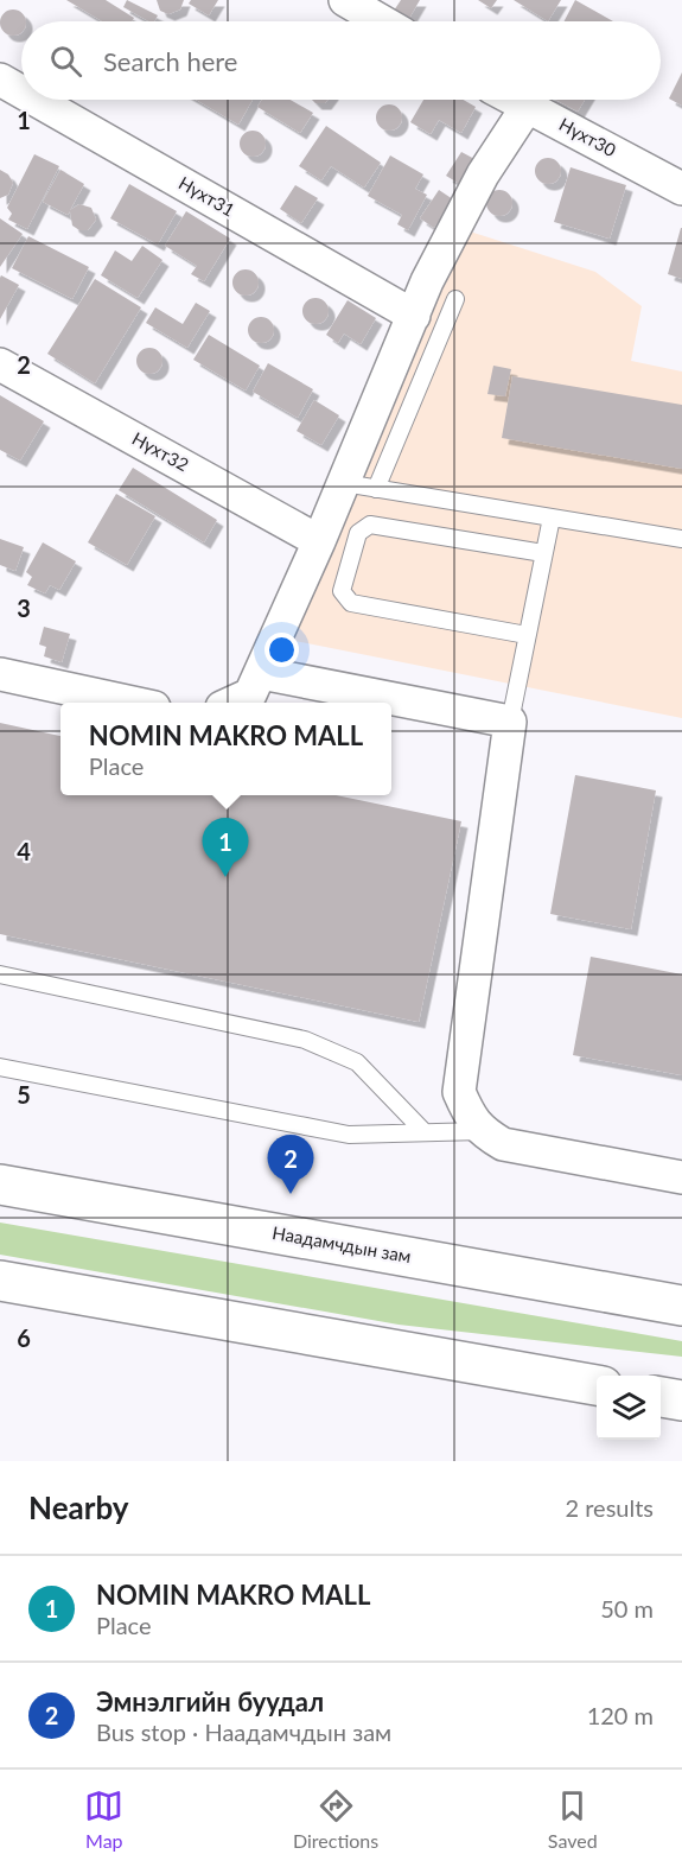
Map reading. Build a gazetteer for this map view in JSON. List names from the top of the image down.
{
  "streets": {
    "highway": ["Наадамчдын зам"],
    "street": ["Нүхт30", "Нүхт31", "Нүхт32"]
  },
  "page": {
    "search": "Search here",
    "popup": ["NOMIN MAKRO MALL", "Place"],
    "pins": ["1", "2"],
    "heading": ["Nearby", "2 results"],
    "list": [
      {
        "mark": "1",
        "name": "NOMIN MAKRO MALL",
        "note": "Place",
        "value": "50 m"
      },
      {
        "mark": "2",
        "name": "Эмнэлгийн буудал",
        "note": "Bus stop · Наадамчдын зам",
        "value": "120 m"
      }
    ],
    "nav": ["Map", "Directions", "Saved"]
  },
  "grid": {
    "rows": [
      "1",
      "2",
      "3",
      "4",
      "5",
      "6"
    ]
  }
}
